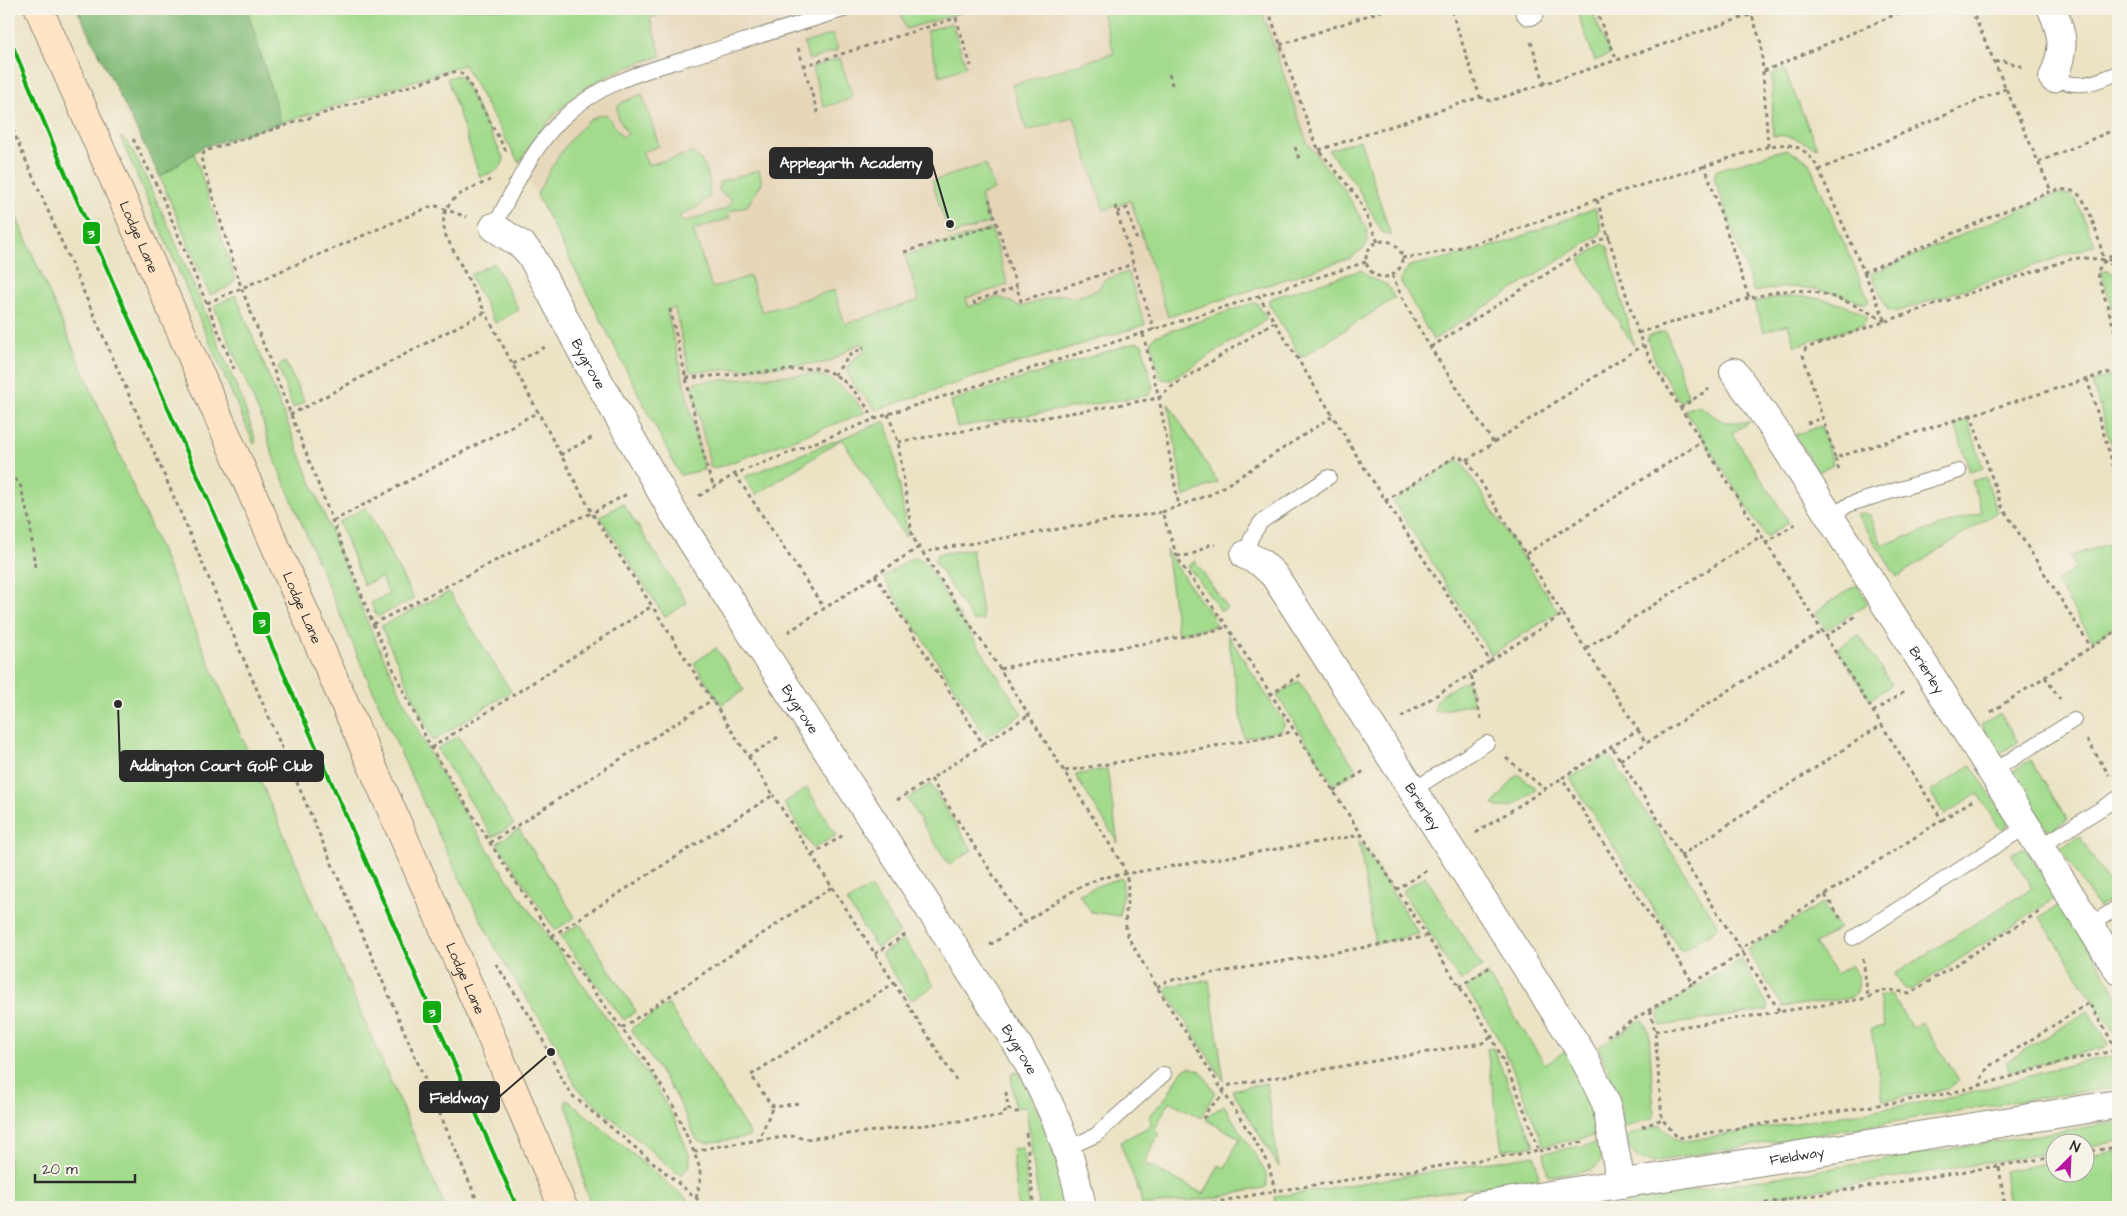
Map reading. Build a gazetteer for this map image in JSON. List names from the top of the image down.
{
  "streets": {
    "street": [
      "Lodge Lane",
      "Bygrove",
      "Brierley",
      "Fieldway"
    ]
  },
  "crossings": [
    ["Brierley", "Fieldway"]
  ],
  "places": ["Applegarth Academy", "Addington Court Golf Club", "Fieldway"],
  "lines": ["transit line 3"],
  "scale_bar": "20 m",
  "north": "top right"
}
